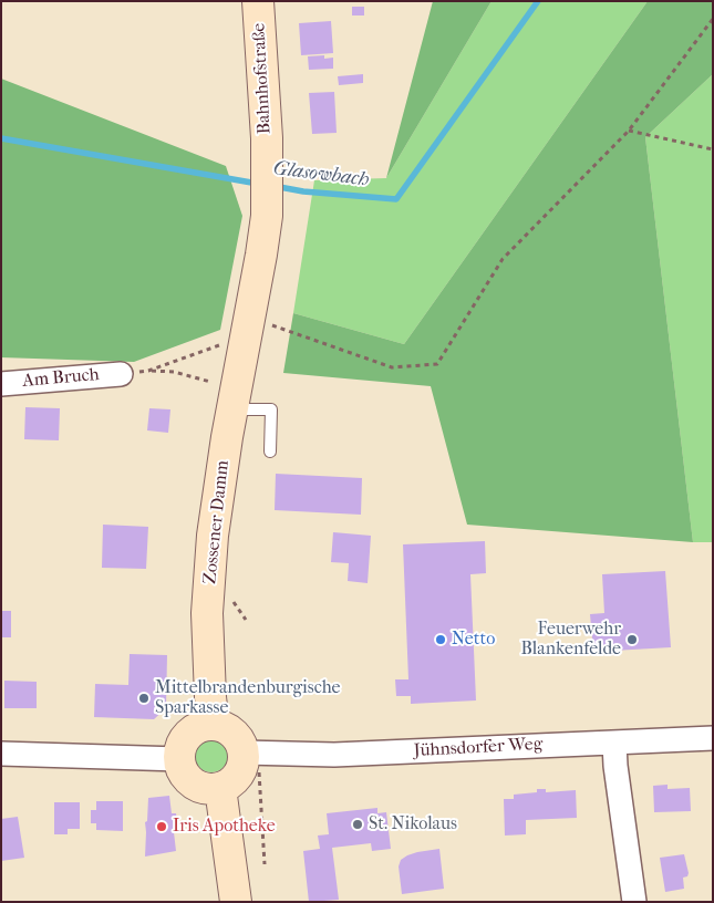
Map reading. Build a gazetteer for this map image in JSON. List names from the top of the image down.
{
  "streets": {
    "main road": ["Bahnhofstraße", "Zossener Damm"],
    "street": ["Am Bruch", "Jühnsdorfer Weg"]
  },
  "crossings": [
    ["Bahnhofstraße", "Zossener Damm"],
    ["Zossener Damm", "Jühnsdorfer Weg"]
  ],
  "water": ["Glasowbach"],
  "places": [
    "Netto",
    "Feuerwehr Blankenfelde",
    "Mittelbrandenburgische Sparkasse",
    "St. Nikolaus",
    "Iris Apotheke"
  ]
}
